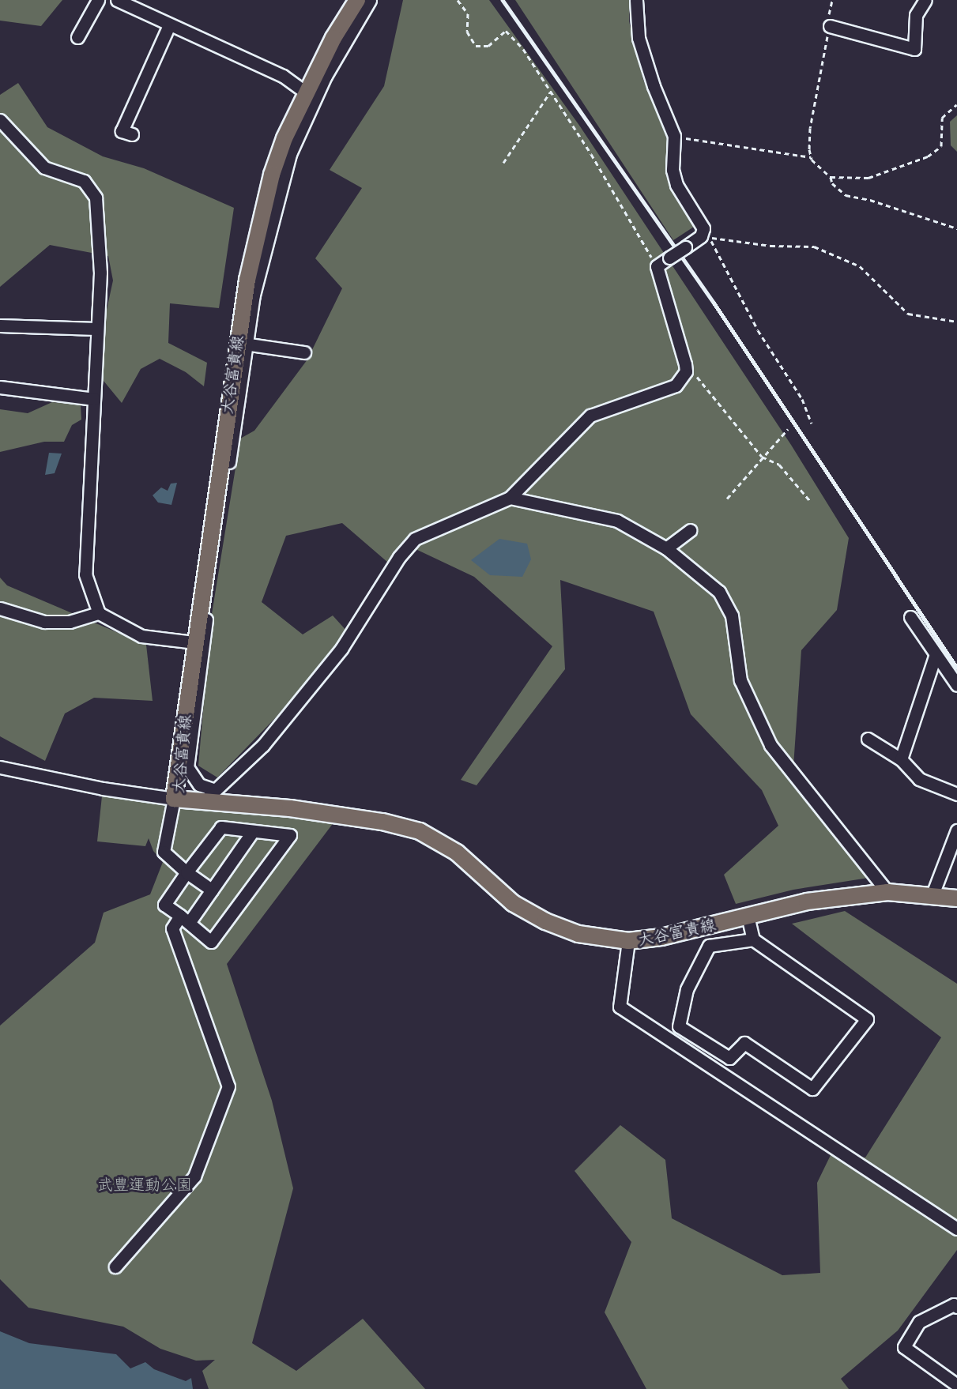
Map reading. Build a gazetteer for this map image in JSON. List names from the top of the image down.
{
  "streets": {
    "main road": ["大谷富貴線"]
  },
  "parks": ["武豊運動公園"]
}
